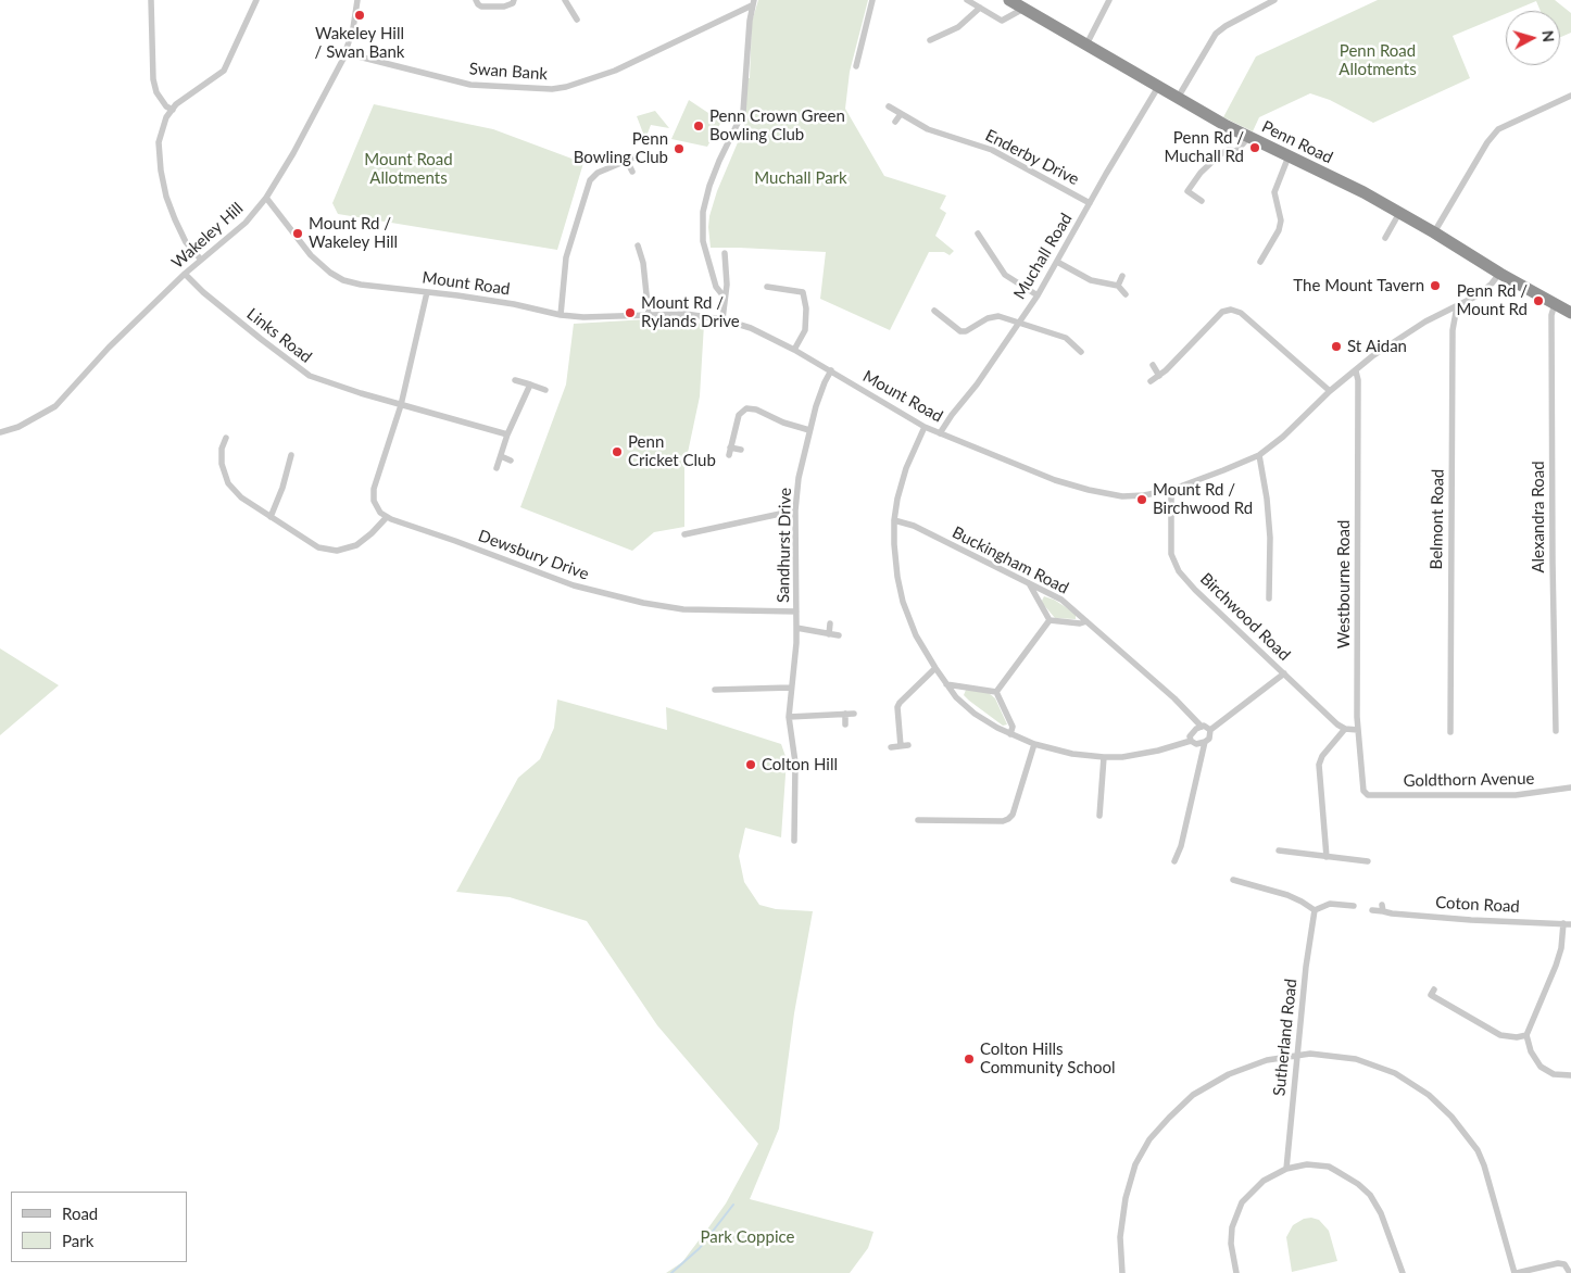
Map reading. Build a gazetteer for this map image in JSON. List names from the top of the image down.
{
  "streets": {
    "highway": ["Penn Road"],
    "street": [
      "Swan Bank",
      "Enderby Drive",
      "Wakeley Hill",
      "Muchall Road",
      "Mount Road",
      "Links Road",
      "Alexandra Road",
      "Belmont Road",
      "Sandhurst Drive",
      "Dewsbury Drive",
      "Buckingham Road",
      "Westbourne Road",
      "Birchwood Road",
      "Goldthorn Avenue",
      "Coton Road",
      "Sutherland Road"
    ]
  },
  "crossings": [
    ["Swan Bank", "Wakeley Hill"],
    ["Penn Road", "Muchall Road"],
    ["Penn Road", "Mount Road"],
    ["Penn Road", "Alexandra Road"],
    ["Enderby Drive", "Muchall Road"],
    ["Wakeley Hill", "Mount Road"],
    ["Wakeley Hill", "Links Road"],
    ["Muchall Road", "Mount Road"],
    ["Mount Road", "Belmont Road"],
    ["Mount Road", "Sandhurst Drive"],
    ["Mount Road", "Westbourne Road"],
    ["Mount Road", "Birchwood Road"],
    ["Sandhurst Drive", "Dewsbury Drive"],
    ["Westbourne Road", "Goldthorn Avenue"]
  ],
  "parks": [
    "Penn Road Allotments",
    "Mount Road Allotments",
    "Muchall Park",
    "Park Coppice"
  ],
  "places": [
    "Wakeley Hill / Swan Bank",
    "Penn Crown Green Bowling Club",
    "Penn Rd / Muchall Rd",
    "Penn Bowling Club",
    "Mount Rd / Wakeley Hill",
    "The Mount Tavern",
    "Penn Rd / Mount Rd",
    "Mount Rd / Rylands Drive",
    "St Aidan",
    "Penn Cricket Club",
    "Mount Rd / Birchwood Rd",
    "Colton Hill",
    "Colton Hills Community School"
  ],
  "legend": ["Road", "Park"],
  "north": "right"
}
